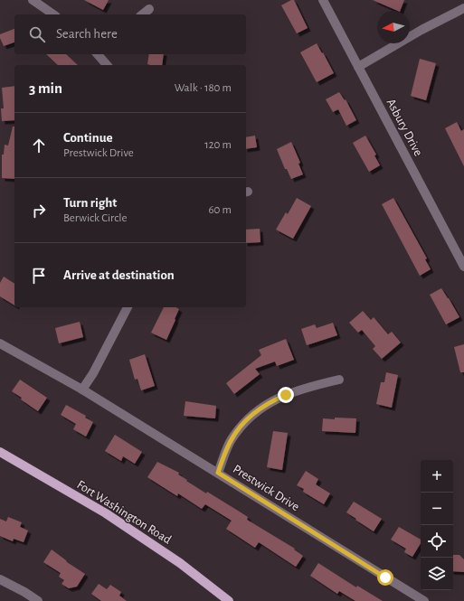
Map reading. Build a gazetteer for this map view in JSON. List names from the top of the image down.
{
  "streets": {
    "main road": ["Fort Washington Road"],
    "street": ["Asbury Drive", "Prestwick Drive"]
  },
  "north": "left",
  "page": {
    "search": "Search here",
    "heading": ["3 min", "Walk · 180 m"],
    "list": [
      ["Continue", "Prestwick Drive", "120 m"],
      ["Turn right", "Berwick Circle", "60 m"],
      "Arrive at destination"
    ],
    "map_buttons": ["+", "−"]
  }
}
